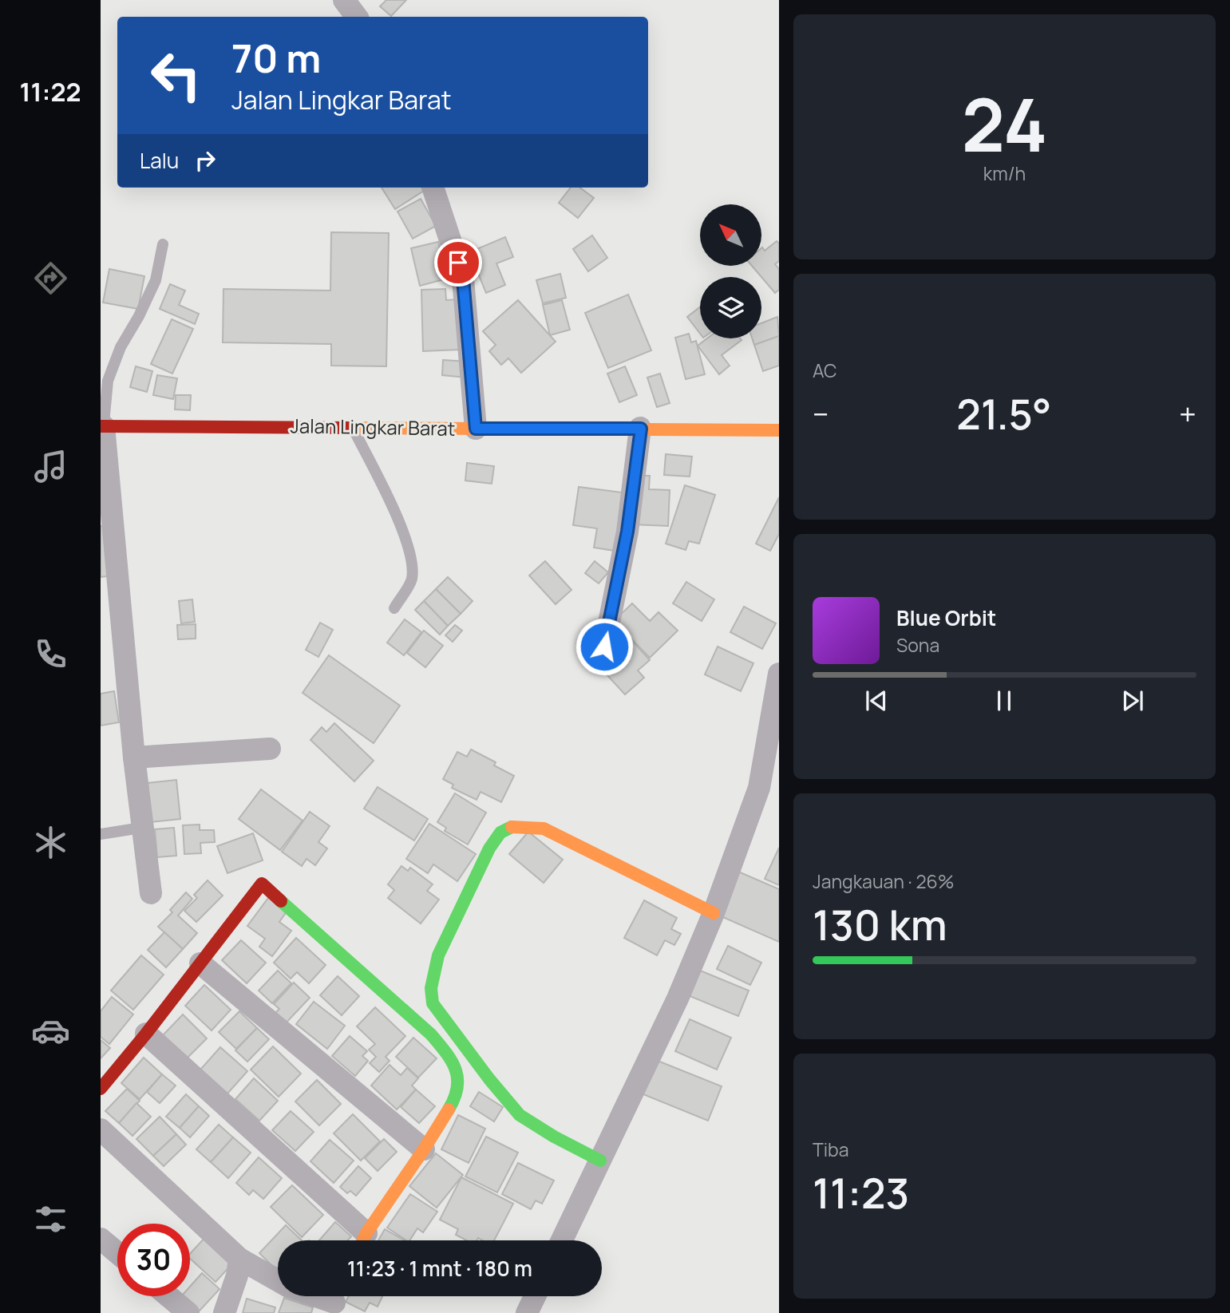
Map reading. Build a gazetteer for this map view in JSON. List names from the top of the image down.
{
  "streets": {
    "main road": ["Jalan Lingkar Barat"]
  },
  "north": "top left",
  "page": {
    "tabs": "11:22",
    "tile": [
      ["24", "km/h"],
      "AC",
      ["Jangkauan · 26%", "130 km"],
      ["Tiba", "11:23"]
    ],
    "turn": ["70 m", "Jalan Lingkar Barat"],
    "then": "Lalu",
    "heat": ["−", "21.5°", "+"],
    "song": ["Blue Orbit", "Sona"],
    "limit": "30",
    "trip": "11:23 · 1 mnt · 180 m"
  }
}
